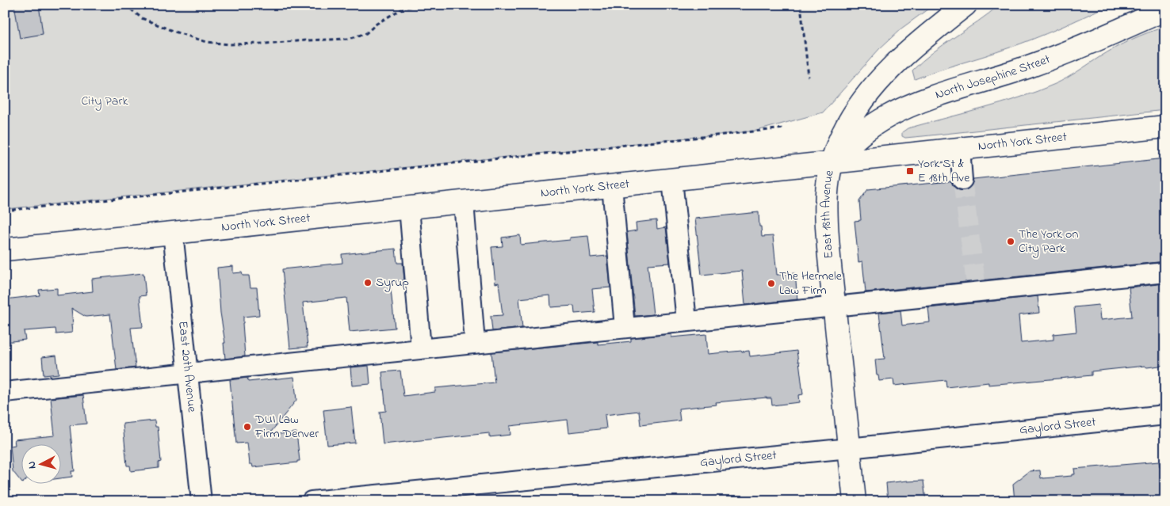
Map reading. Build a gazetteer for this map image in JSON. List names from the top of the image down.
{
  "streets": {
    "main road": ["North Josephine Street", "North York Street", "East 18th Avenue"],
    "street": ["East 20th Avenue", "Gaylord Street"]
  },
  "crossings": [
    ["North Josephine Street", "North York Street"],
    ["North Josephine Street", "East 18th Avenue"],
    ["North York Street", "East 18th Avenue"],
    ["North York Street", "East 20th Avenue"],
    ["East 18th Avenue", "Gaylord Street"]
  ],
  "parks": ["City Park"],
  "places": {
    "transit": ["York St & E 18th Ave"],
    "other": [
      "The York on City Park",
      "Syrup",
      "The Hermele Law Firm",
      "DUI Law Firm Denver"
    ]
  },
  "north": "left"
}
